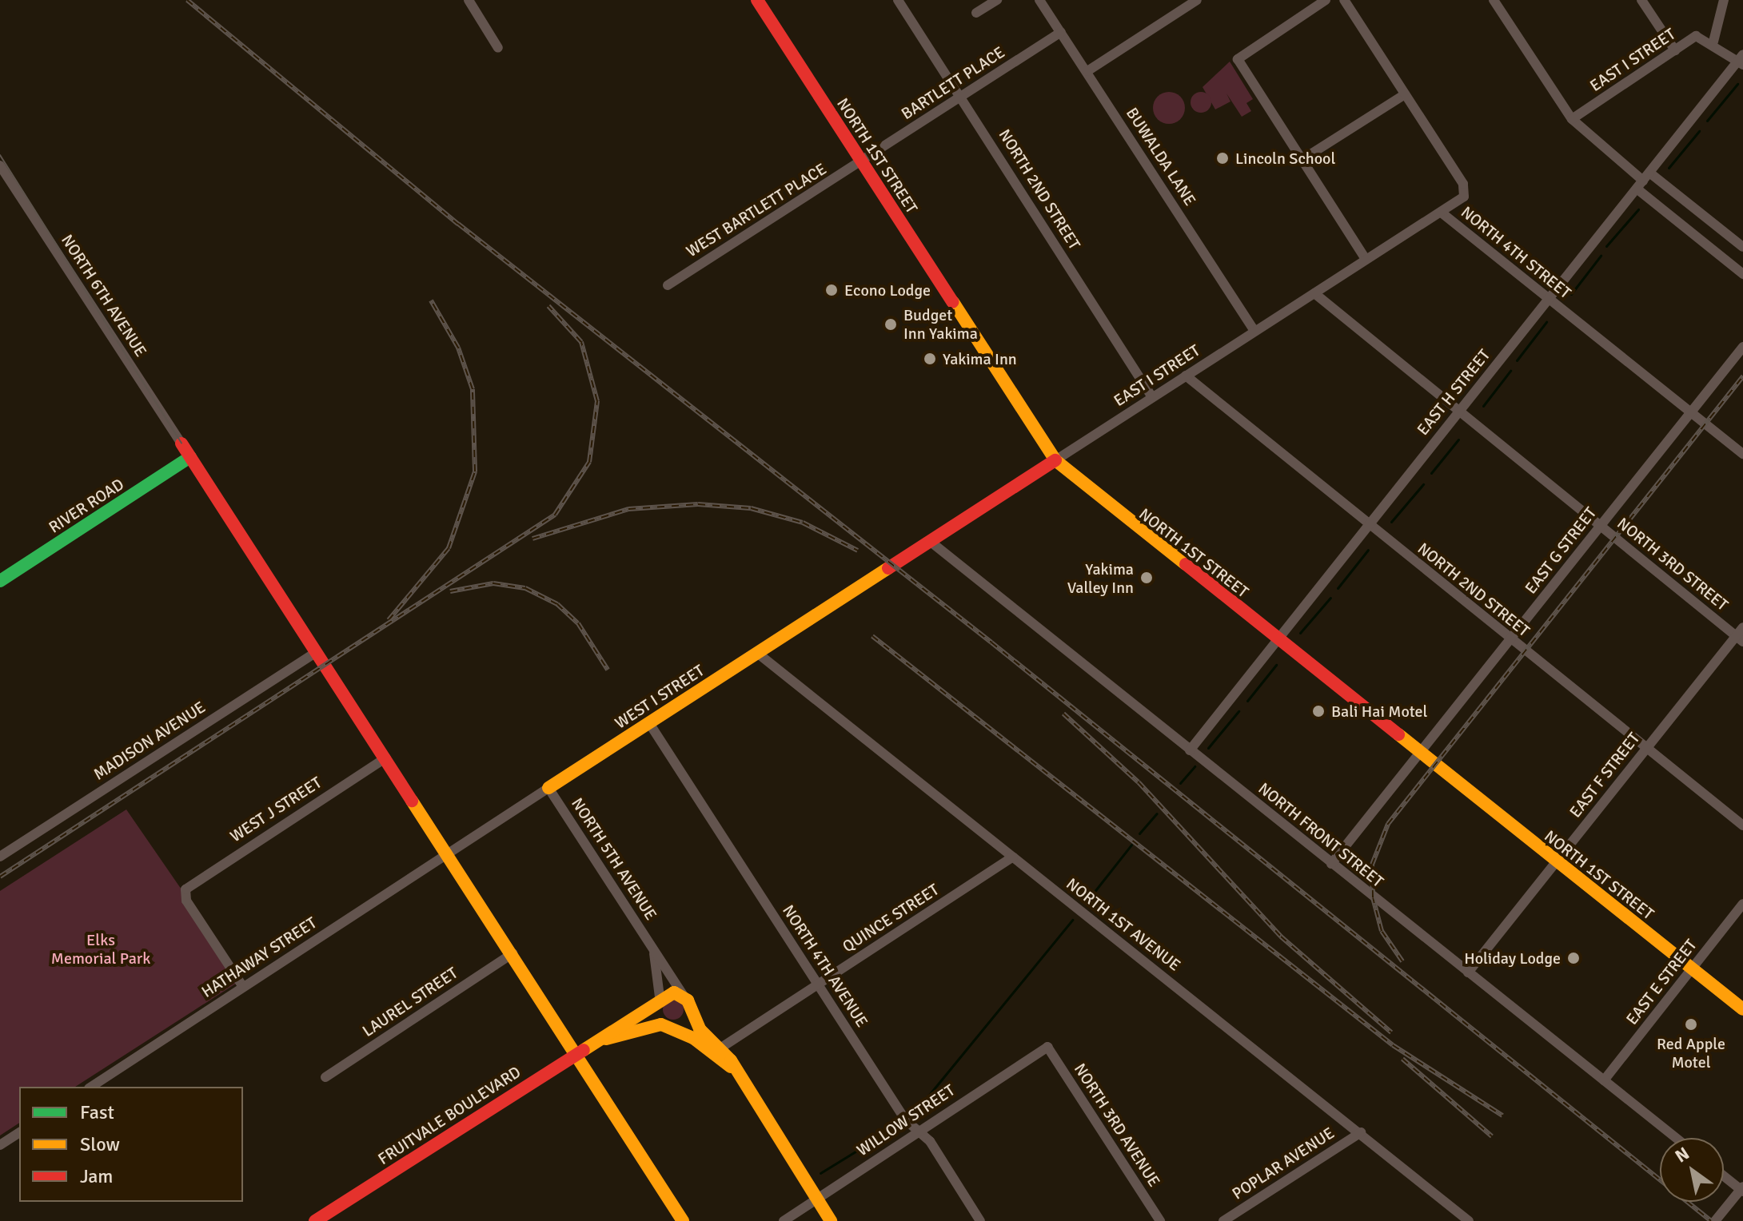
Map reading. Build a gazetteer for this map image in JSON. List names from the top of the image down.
{
  "streets": {
    "main road": [
      "EAST I STREET",
      "NORTH 1ST STREET",
      "RIVER ROAD",
      "WEST I STREET",
      "FRUITVALE BOULEVARD"
    ],
    "street": [
      "BARTLETT PLACE",
      "BUWALDA LANE",
      "NORTH 2ND STREET",
      "WEST BARTLETT PLACE",
      "NORTH 4TH STREET",
      "NORTH 6TH AVENUE",
      "EAST H STREET",
      "EAST G STREET",
      "NORTH 3RD STREET",
      "MADISON AVENUE",
      "EAST F STREET",
      "WEST J STREET",
      "NORTH FRONT STREET",
      "NORTH 5TH AVENUE",
      "QUINCE STREET",
      "NORTH 1ST AVENUE",
      "HATHAWAY STREET",
      "NORTH 4TH AVENUE",
      "EAST E STREET",
      "LAUREL STREET",
      "WILLOW STREET",
      "NORTH 3RD AVENUE",
      "POPLAR AVENUE"
    ]
  },
  "crossings": [
    ["EAST I STREET", "NORTH 1ST STREET"],
    ["EAST I STREET", "BUWALDA LANE"],
    ["EAST I STREET", "NORTH 2ND STREET"],
    ["EAST I STREET", "NORTH 4TH STREET"],
    ["EAST I STREET", "NORTH 3RD STREET"],
    ["EAST I STREET", "WEST I STREET"],
    ["EAST I STREET", "NORTH FRONT STREET"],
    ["BARTLETT PLACE", "NORTH 1ST STREET"],
    ["BARTLETT PLACE", "BUWALDA LANE"],
    ["BARTLETT PLACE", "NORTH 2ND STREET"],
    ["BARTLETT PLACE", "WEST BARTLETT PLACE"],
    ["NORTH 1ST STREET", "WEST BARTLETT PLACE"],
    ["NORTH 1ST STREET", "EAST H STREET"],
    ["NORTH 1ST STREET", "EAST G STREET"],
    ["NORTH 1ST STREET", "EAST F STREET"],
    ["NORTH 1ST STREET", "EAST E STREET"],
    ["NORTH 2ND STREET", "EAST H STREET"],
    ["NORTH 2ND STREET", "EAST G STREET"],
    ["NORTH 2ND STREET", "EAST F STREET"],
    ["NORTH 4TH STREET", "EAST H STREET"],
    ["NORTH 4TH STREET", "EAST G STREET"],
    ["EAST H STREET", "NORTH 3RD STREET"],
    ["EAST H STREET", "NORTH FRONT STREET"],
    ["EAST G STREET", "NORTH 3RD STREET"],
    ["EAST G STREET", "NORTH FRONT STREET"],
    ["NORTH 3RD STREET", "EAST F STREET"],
    ["WEST I STREET", "NORTH 5TH AVENUE"],
    ["WEST I STREET", "NORTH 1ST AVENUE"],
    ["WEST I STREET", "HATHAWAY STREET"],
    ["WEST I STREET", "NORTH 4TH AVENUE"],
    ["EAST F STREET", "NORTH FRONT STREET"],
    ["WEST J STREET", "HATHAWAY STREET"],
    ["NORTH FRONT STREET", "EAST E STREET"],
    ["NORTH 5TH AVENUE", "FRUITVALE BOULEVARD"],
    ["QUINCE STREET", "NORTH 1ST AVENUE"],
    ["QUINCE STREET", "NORTH 4TH AVENUE"],
    ["NORTH 1ST AVENUE", "POPLAR AVENUE"],
    ["NORTH 4TH AVENUE", "WILLOW STREET"],
    ["WILLOW STREET", "NORTH 3RD AVENUE"]
  ],
  "parks": ["Elks Memorial Park"],
  "places": [
    "Lincoln School",
    "Econo Lodge",
    "Budget Inn Yakima",
    "Yakima Inn",
    "Yakima Valley Inn",
    "Bali Hai Motel",
    "Holiday Lodge",
    "Red Apple Motel"
  ],
  "legend": ["Fast", "Slow", "Jam"],
  "north": "top left"
}
